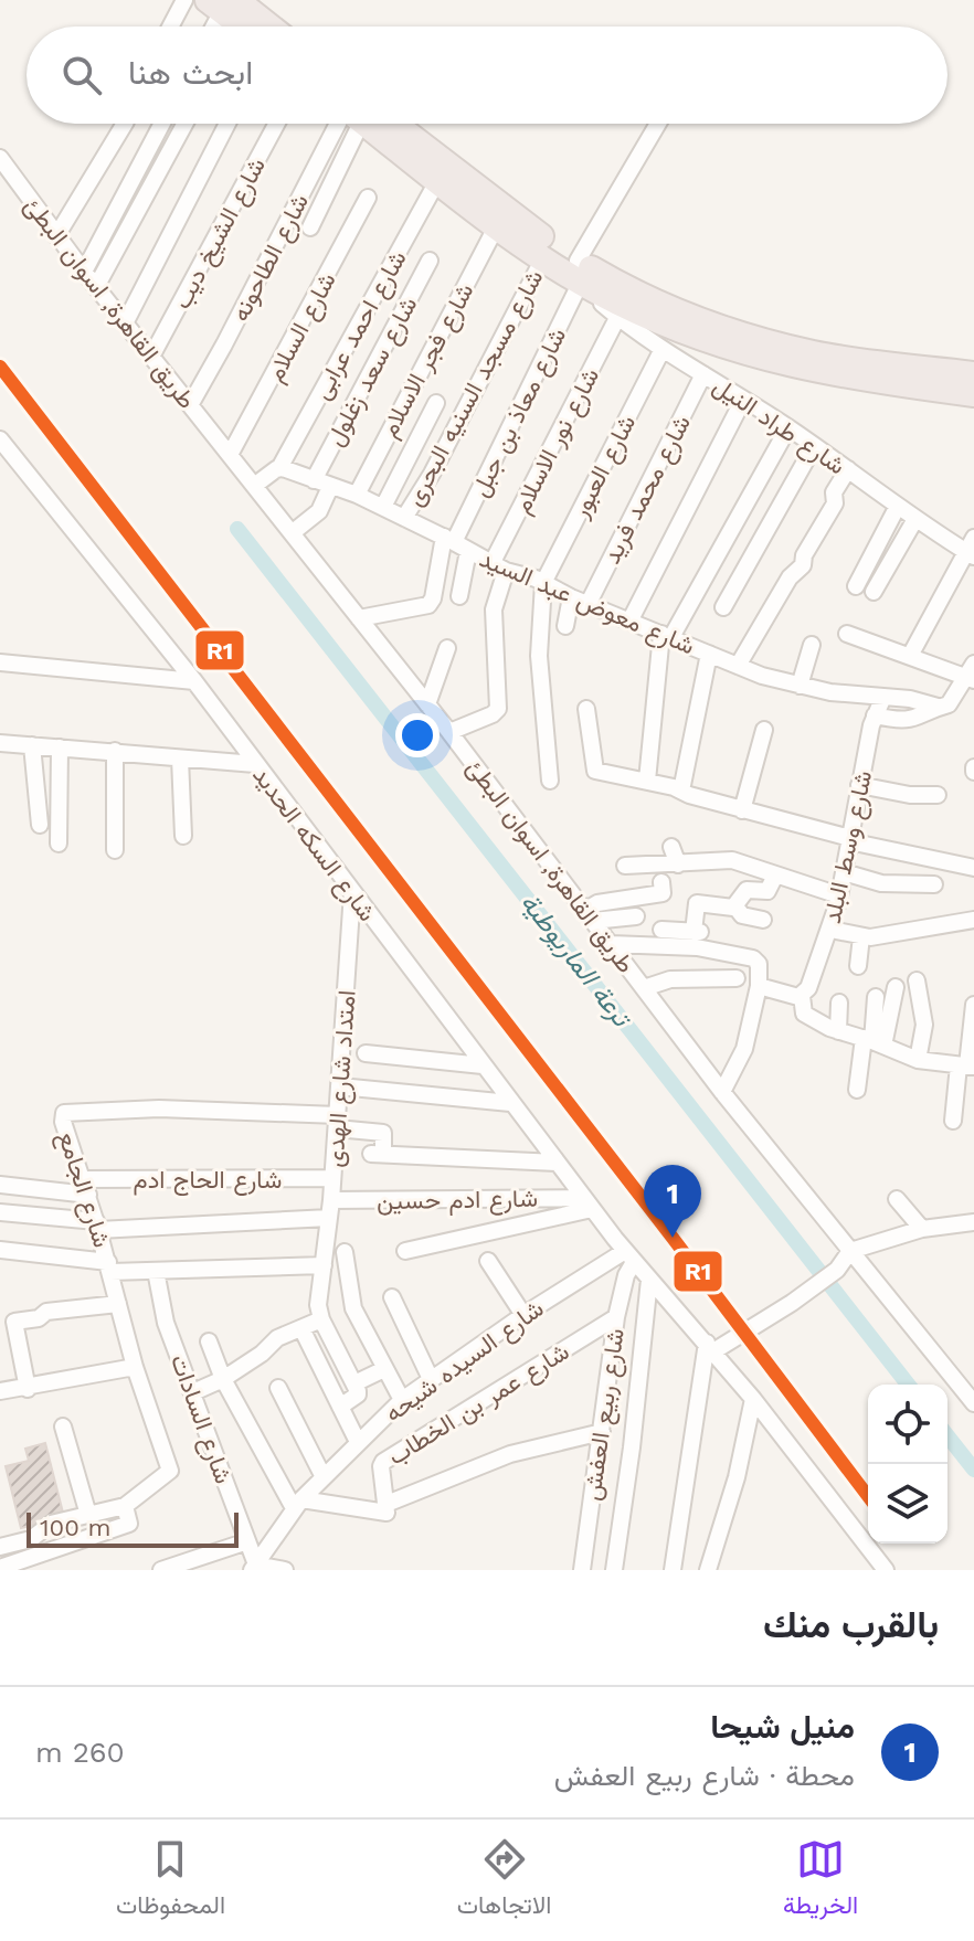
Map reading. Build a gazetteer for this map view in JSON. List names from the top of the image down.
{
  "streets": {
    "street": [
      "شارع الشيخ ديب",
      "شارع الطاحونه",
      "طريق القاهرة, اسوان البطئ",
      "شارع احمد عرابى",
      "شارع السلام",
      "شارع فجر الاسلام",
      "شارع سعد زغلول",
      "شارع مسجد السنيه البحرى",
      "شارع معاذ بن جبل",
      "شارع طراد النيل",
      "شارع نور الاسلام",
      "شارع العبور",
      "شارع محمد فريد",
      "شارع معوض عبد السيد",
      "شارع السكه الحديد",
      "شارع وسط البلد",
      "امتداد شارع الهدى",
      "شارع الحاج ادم",
      "شارع الجامع",
      "شارع ادم حسين",
      "شارع السيده شيحه",
      "شارع عمر بن الخطاب",
      "شارع ربيع العفش",
      "شارع السادات"
    ]
  },
  "crossings": [
    ["شارع الشيخ ديب", "طريق القاهرة, اسوان البطئ"],
    ["شارع الطاحونه", "طريق القاهرة, اسوان البطئ"],
    ["طريق القاهرة, اسوان البطئ", "شارع السلام"],
    ["طريق القاهرة, اسوان البطئ", "شارع نور الاسلام"],
    ["شارع احمد عرابى", "شارع معوض عبد السيد"],
    ["شارع فجر الاسلام", "شارع معوض عبد السيد"],
    ["شارع سعد زغلول", "شارع معوض عبد السيد"],
    ["شارع مسجد السنيه البحرى", "شارع معوض عبد السيد"],
    ["شارع معاذ بن جبل", "شارع طراد النيل"],
    ["شارع معاذ بن جبل", "شارع معوض عبد السيد"],
    ["شارع طراد النيل", "شارع نور الاسلام"],
    ["شارع طراد النيل", "شارع العبور"],
    ["شارع طراد النيل", "شارع محمد فريد"],
    ["شارع نور الاسلام", "شارع معوض عبد السيد"],
    ["شارع العبور", "شارع معوض عبد السيد"],
    ["شارع محمد فريد", "شارع معوض عبد السيد"],
    ["شارع معوض عبد السيد", "شارع وسط البلد"],
    ["شارع السكه الحديد", "امتداد شارع الهدى"],
    ["شارع السكه الحديد", "شارع ادم حسين"],
    ["شارع السكه الحديد", "شارع السيده شيحه"],
    ["شارع السكه الحديد", "شارع ربيع العفش"],
    ["امتداد شارع الهدى", "شارع الحاج ادم"],
    ["امتداد شارع الهدى", "شارع الجامع"],
    ["امتداد شارع الهدى", "شارع ادم حسين"],
    ["شارع الحاج ادم", "شارع الجامع"],
    ["شارع السيده شيحه", "شارع ربيع العفش"],
    ["شارع السيده شيحه", "شارع السادات"],
    ["شارع عمر بن الخطاب", "شارع ربيع العفش"]
  ],
  "water": ["ترعة الماريوطية"],
  "lines": ["transit line R1"],
  "scale_bar": "100 m",
  "page": {
    "search": "ابحث هنا",
    "pins": "1",
    "scale": "100 m",
    "heading": "بالقرب منك",
    "list": [
      {
        "mark": "1",
        "name": "منيل شيحا",
        "note": "محطة · شارع ربيع العفش",
        "value": "260 m"
      }
    ],
    "nav": ["الخريطة", "الاتجاهات", "المحفوظات"]
  }
}
